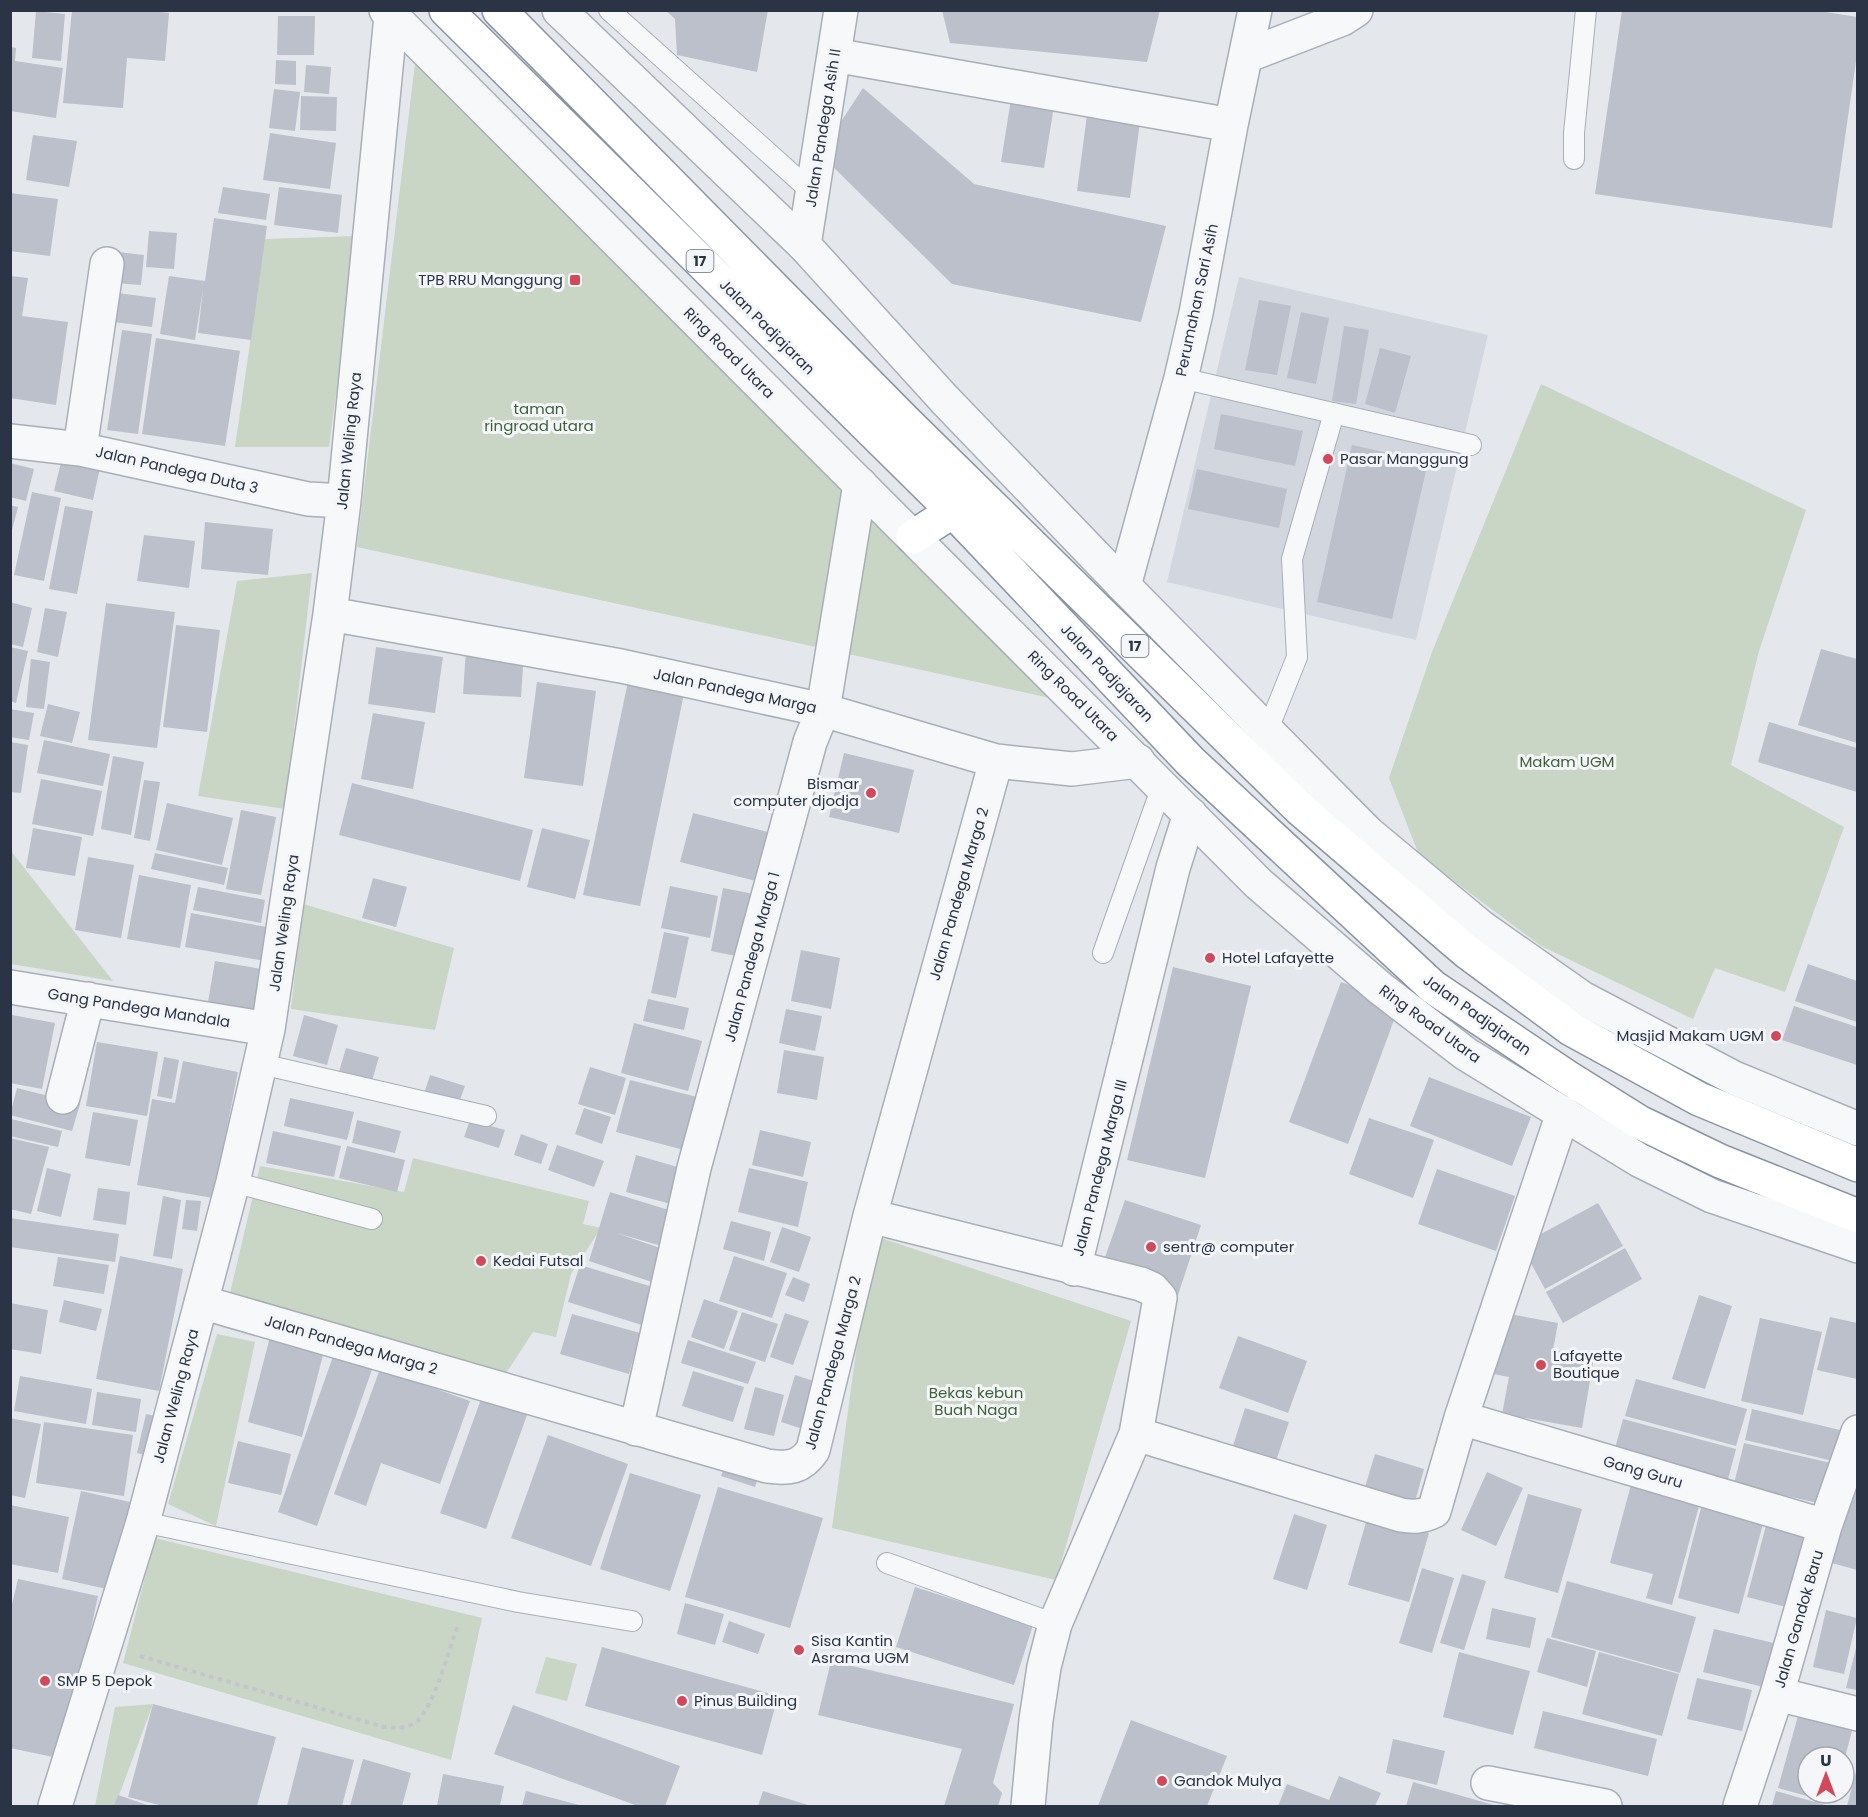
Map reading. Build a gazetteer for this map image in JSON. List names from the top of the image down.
{
  "streets": {
    "highway": ["17", "Jalan Padjajaran"],
    "street": [
      "Jalan Pandega Asih II",
      "Perumahan Sari Asih",
      "Ring Road Utara",
      "Jalan Weling Raya",
      "Jalan Pandega Duta 3",
      "Jalan Pandega Marga",
      "Jalan Pandega Marga 2",
      "Jalan Pandega Marga 1",
      "Gang Pandega Mandala",
      "Jalan Pandega Marga III",
      "Gang Guru",
      "Jalan Gandok Baru"
    ]
  },
  "crossings": [
    ["Ring Road Utara", "Jalan Weling Raya"],
    ["Ring Road Utara", "Jalan Pandega Marga"],
    ["Ring Road Utara", "Jalan Pandega Marga 1"],
    ["Ring Road Utara", "Jalan Pandega Marga III"],
    ["Jalan Weling Raya", "Jalan Pandega Duta 3"],
    ["Jalan Weling Raya", "Jalan Pandega Marga"],
    ["Jalan Weling Raya", "Jalan Pandega Marga 2"],
    ["Jalan Weling Raya", "Gang Pandega Mandala"],
    ["Jalan Pandega Marga", "Jalan Pandega Marga 2"],
    ["Jalan Pandega Marga", "Jalan Pandega Marga 1"],
    ["Jalan Pandega Marga 2", "Jalan Pandega Marga 1"],
    ["Gang Guru", "Jalan Gandok Baru"]
  ],
  "parks": ["taman ringroad utara", "Makam UGM", "Bekas kebun Buah Naga"],
  "places": {
    "transit": ["TPB RRU Manggung"],
    "other": [
      "Pasar Manggung",
      "Bismar computer djodja",
      "Hotel Lafayette",
      "Masjid Makam UGM",
      "sentr@ computer",
      "Kedai Futsal",
      "Lafayette Boutique",
      "Sisa Kantin Asrama UGM",
      "SMP 5 Depok",
      "Pinus Building",
      "Gandok Mulya"
    ]
  },
  "north": "top"
}
